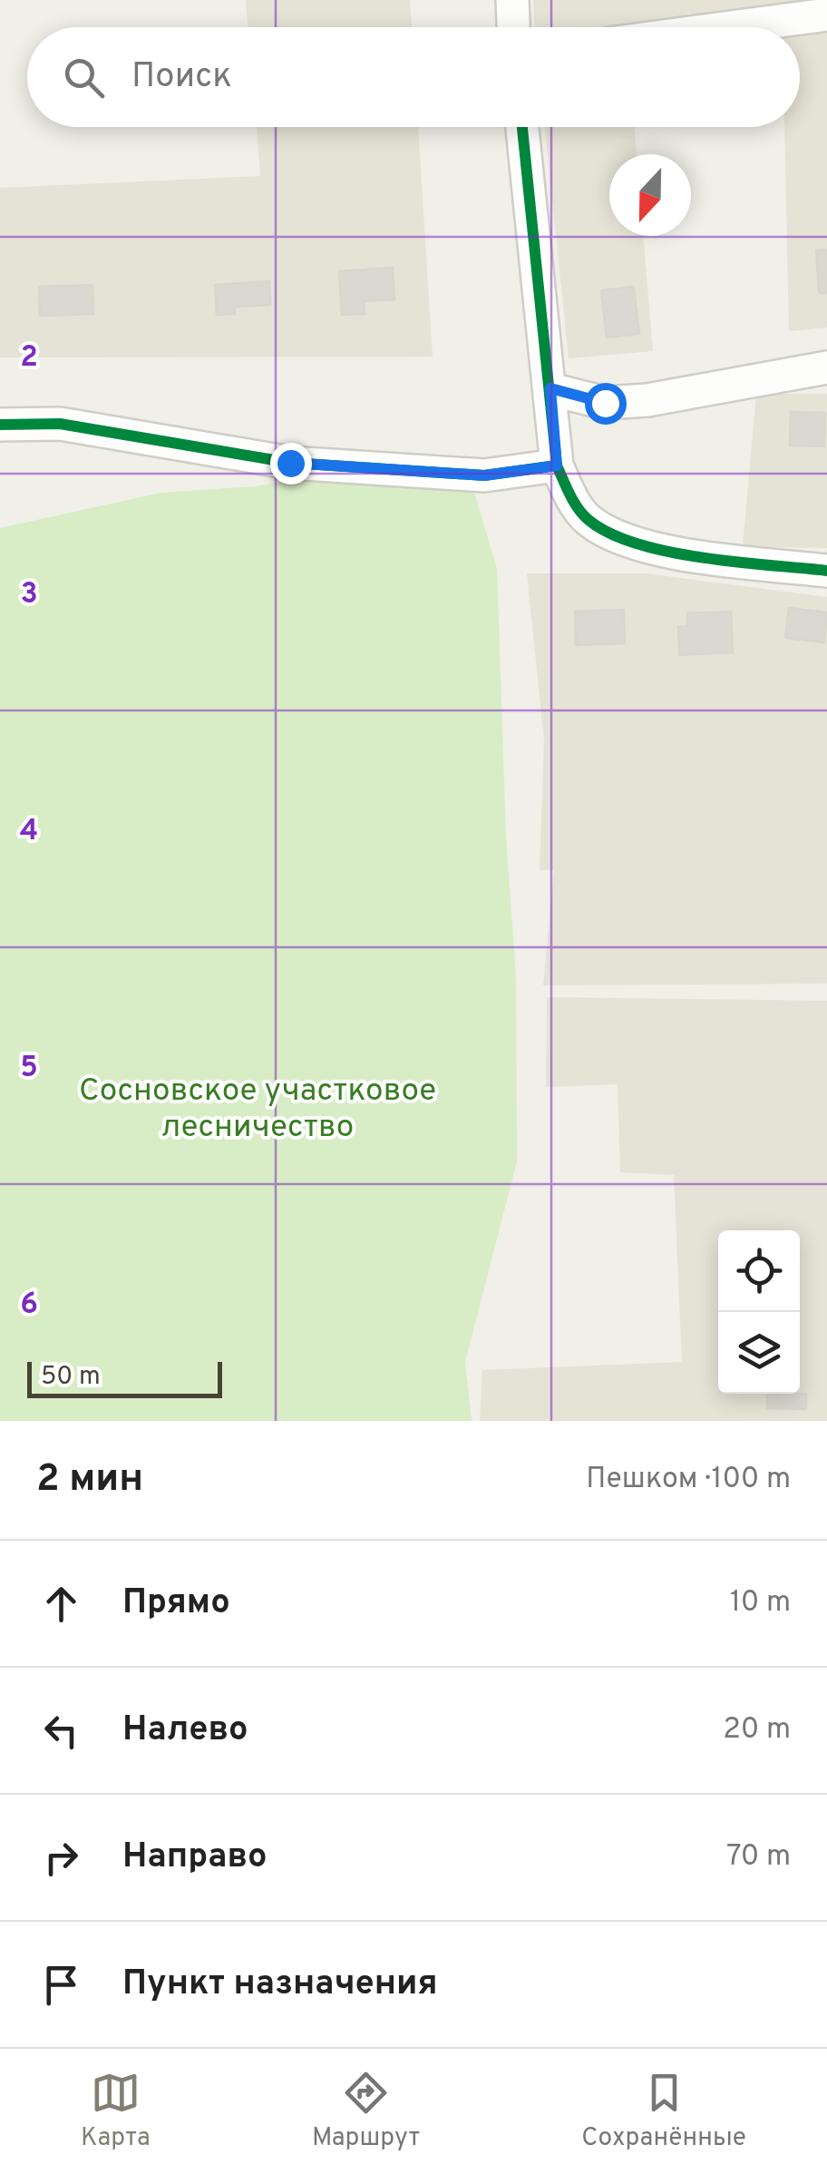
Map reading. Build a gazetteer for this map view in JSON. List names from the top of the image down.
{
  "parks": ["Сосновское участковое лесничество"],
  "scale_bar": "50 m",
  "north": "bottom",
  "page": {
    "search": "Поиск",
    "scale": "50 m",
    "heading": ["2 мин", "Пешком · 100 m"],
    "list": [
      ["Прямо", "10 m"],
      ["Налево", "20 m"],
      ["Направо", "70 m"],
      "Пункт назначения"
    ],
    "nav": ["Карта", "Маршрут", "Сохранённые"]
  },
  "grid": {
    "rows": [
      "2",
      "3",
      "4",
      "5",
      "6"
    ]
  }
}
